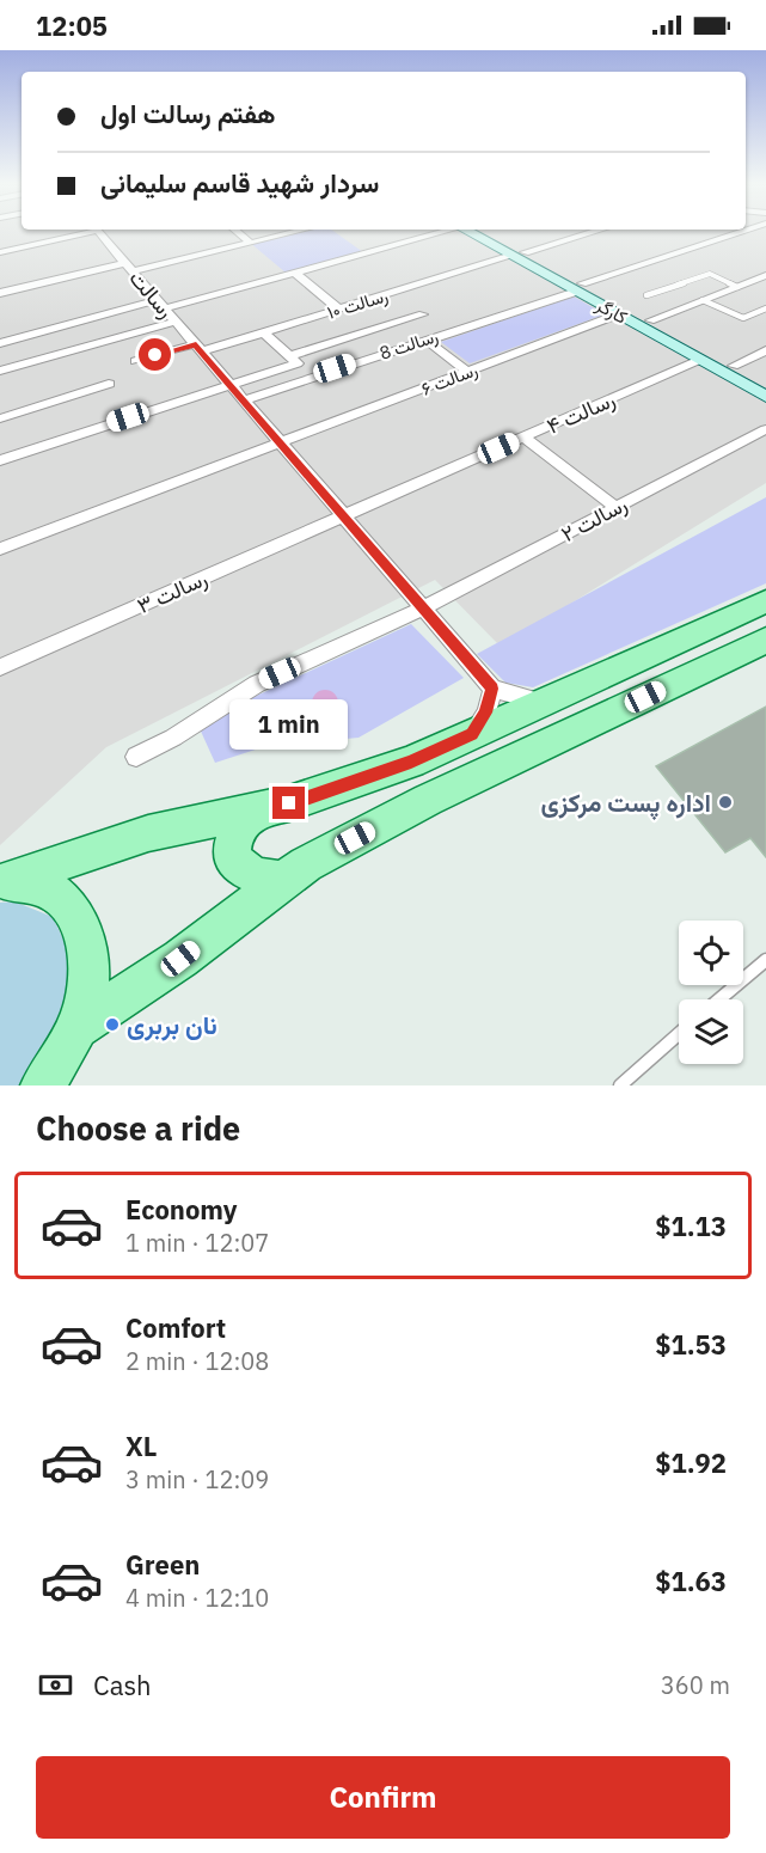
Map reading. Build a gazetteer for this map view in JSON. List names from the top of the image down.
{
  "streets": {
    "street": [
      "رسالت",
      "رسالت ۱۰",
      "کارگر",
      "رسالت 8",
      "رسالت ۶",
      "رسالت ۴",
      "رسالت ۲",
      "رسالت ۳"
    ]
  },
  "crossings": [
    ["رسالت", "رسالت ۱۰"],
    ["رسالت", "رسالت 8"],
    ["رسالت", "رسالت ۶"],
    ["رسالت", "رسالت ۴"],
    ["رسالت", "رسالت ۲"],
    ["رسالت", "رسالت ۳"],
    ["رسالت ۱۰", "کارگر"],
    ["کارگر", "رسالت 8"],
    ["کارگر", "رسالت ۶"],
    ["کارگر", "رسالت ۴"],
    ["رسالت ۴", "رسالت ۳"]
  ],
  "places": ["اداره پست مرکزی", "نان بربری"],
  "page": {
    "status": "12:05",
    "banner": ["هفتم رسالت اول", "سردار شهید قاسم سلیمانی"],
    "bubble": "1 min",
    "heading": "Choose a ride",
    "list": [
      {
        "name": "Economy",
        "note": "1 min · 12:07",
        "value": "$1.13"
      },
      {
        "name": "Comfort",
        "note": "2 min · 12:08",
        "value": "$1.53"
      },
      {
        "name": "XL",
        "note": "3 min · 12:09",
        "value": "$1.92"
      },
      {
        "name": "Green",
        "note": "4 min · 12:10",
        "value": "$1.63"
      }
    ],
    "pay": ["Cash", "360 m"],
    "buttons": "Confirm"
  }
}
